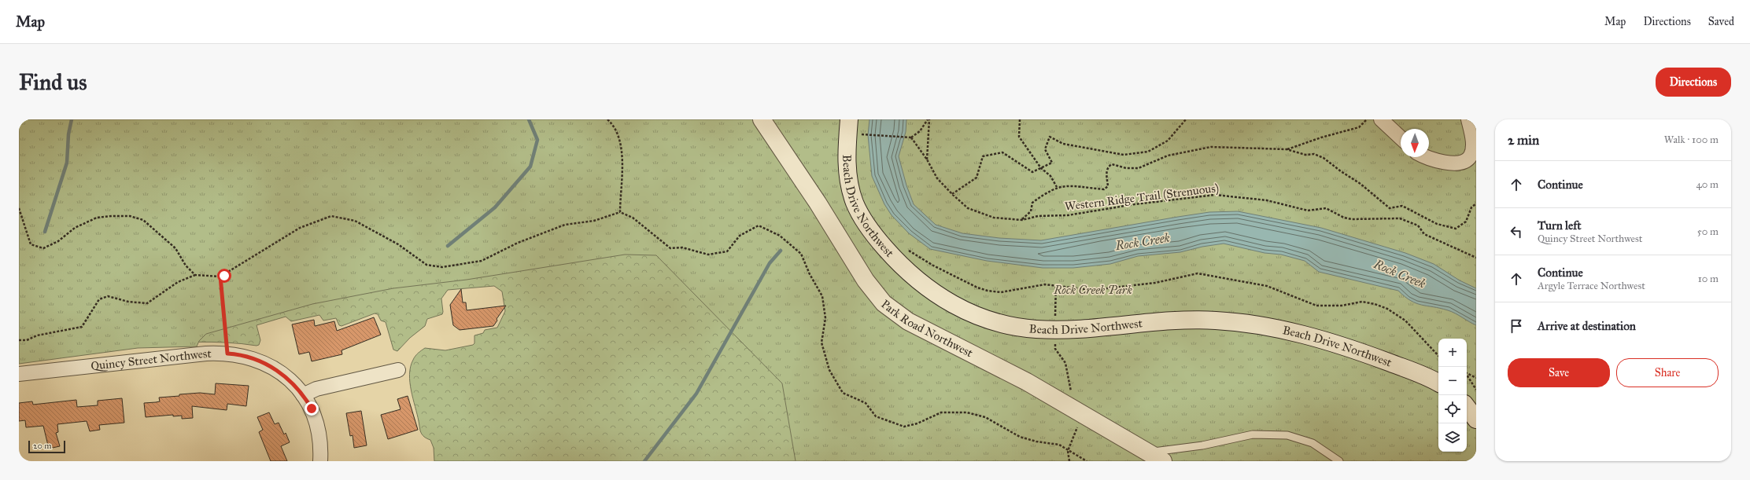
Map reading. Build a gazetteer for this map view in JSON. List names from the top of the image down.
{
  "streets": {
    "main road": ["Beach Drive Northwest", "Park Road Northwest"],
    "street": ["Quincy Street Northwest"],
    "path": ["Western Ridge Trail (Strenuous)"]
  },
  "water": ["Rock Creek"],
  "parks": ["Rock Creek Park"],
  "scale_bar": "20 m",
  "north": "bottom",
  "page": {
    "header": "Map",
    "nav": ["Map", "Directions", "Saved"],
    "buttons": [
      "Directions",
      ["Save", "Share"]
    ],
    "title": "Find us",
    "heading": ["2 min", "Walk · 100 m"],
    "list": [
      ["Continue", "40 m"],
      ["Turn left", "Quincy Street Northwest", "50 m"],
      ["Continue", "Argyle Terrace Northwest", "10 m"],
      "Arrive at destination"
    ],
    "map_buttons": ["+", "−"],
    "scale": "20 m"
  }
}
